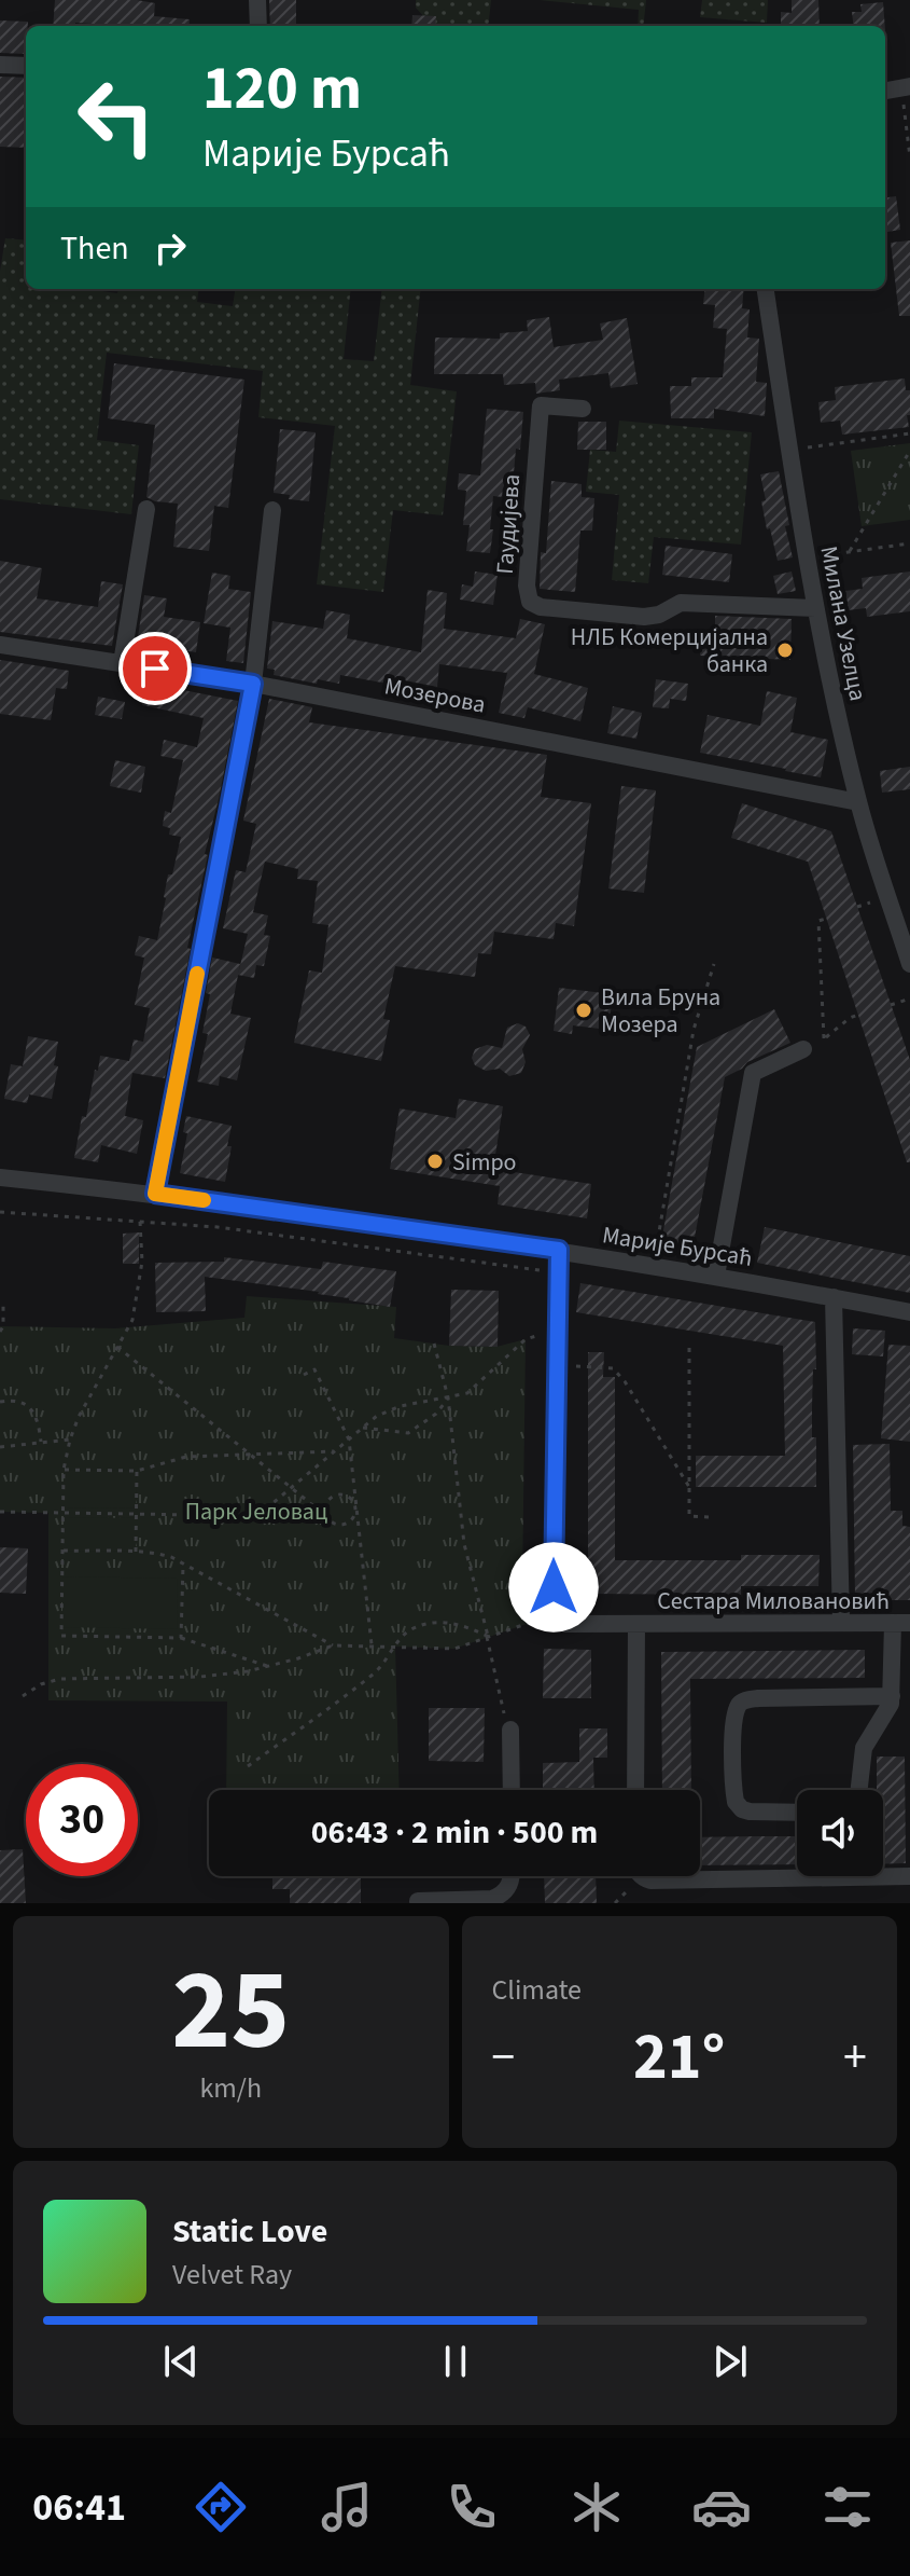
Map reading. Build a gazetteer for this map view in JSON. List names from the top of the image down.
{
  "streets": {
    "street": [
      "Гаудијева",
      "Милана Узелца",
      "Мозерова",
      "Марије Бурсаћ",
      "Сестара Миловановић"
    ]
  },
  "crossings": [
    ["Гаудијева", "Милана Узелца"],
    ["Милана Узелца", "Мозерова"]
  ],
  "parks": ["Парк Јеловац"],
  "places": ["НЛБ Комерцијална банка", "Вила Бруна Мозера", "Simpo"],
  "page": {
    "turn": ["120 m", "Марије Бурсаћ"],
    "then": "Then",
    "limit": "30",
    "trip": "06:43 · 2 min · 500 m",
    "tile": [
      ["25", "km/h"],
      "Climate"
    ],
    "heat": ["−", "21°", "+"],
    "song": ["Static Love", "Velvet Ray"],
    "tabs": "06:41"
  }
}
